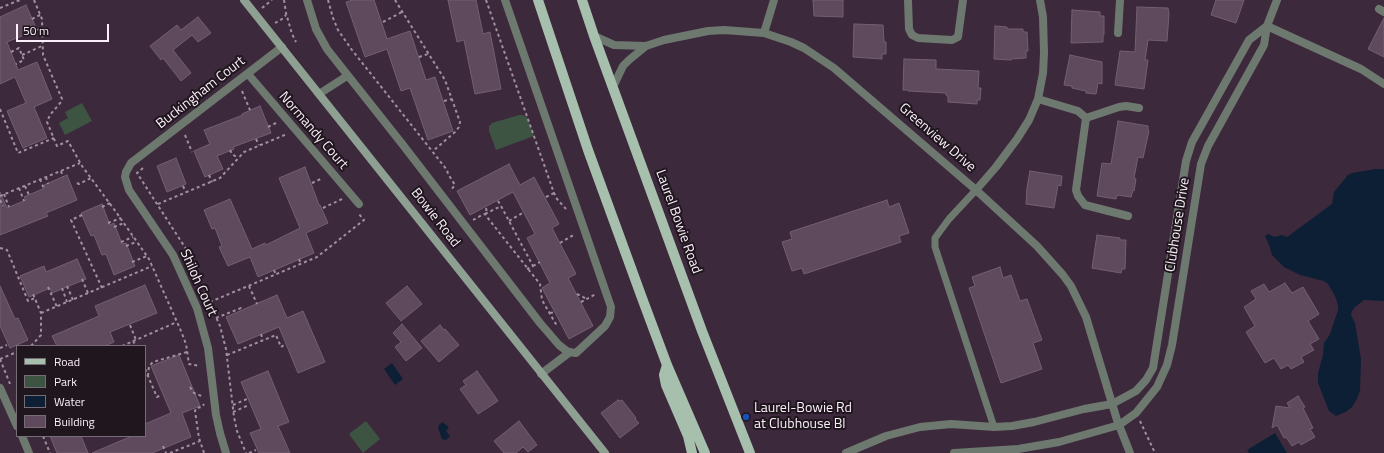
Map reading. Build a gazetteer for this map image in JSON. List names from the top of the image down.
{
  "streets": {
    "main road": ["Laurel Bowie Road"],
    "street": [
      "Buckingham Court",
      "Normandy Court",
      "Greenview Drive",
      "Bowie Road",
      "Clubhouse Drive",
      "Shiloh Court"
    ]
  },
  "crossings": [
    ["Buckingham Court", "Normandy Court"],
    ["Buckingham Court", "Bowie Road"],
    ["Buckingham Court", "Shiloh Court"],
    ["Greenview Drive", "Laurel Bowie Road"],
    ["Greenview Drive", "Clubhouse Drive"]
  ],
  "places": ["Laurel-Bowie Rd at Clubhouse Bl"],
  "legend": [
    "Road",
    "Park",
    "Water",
    "Building"
  ],
  "scale_bar": "50 m"
}
